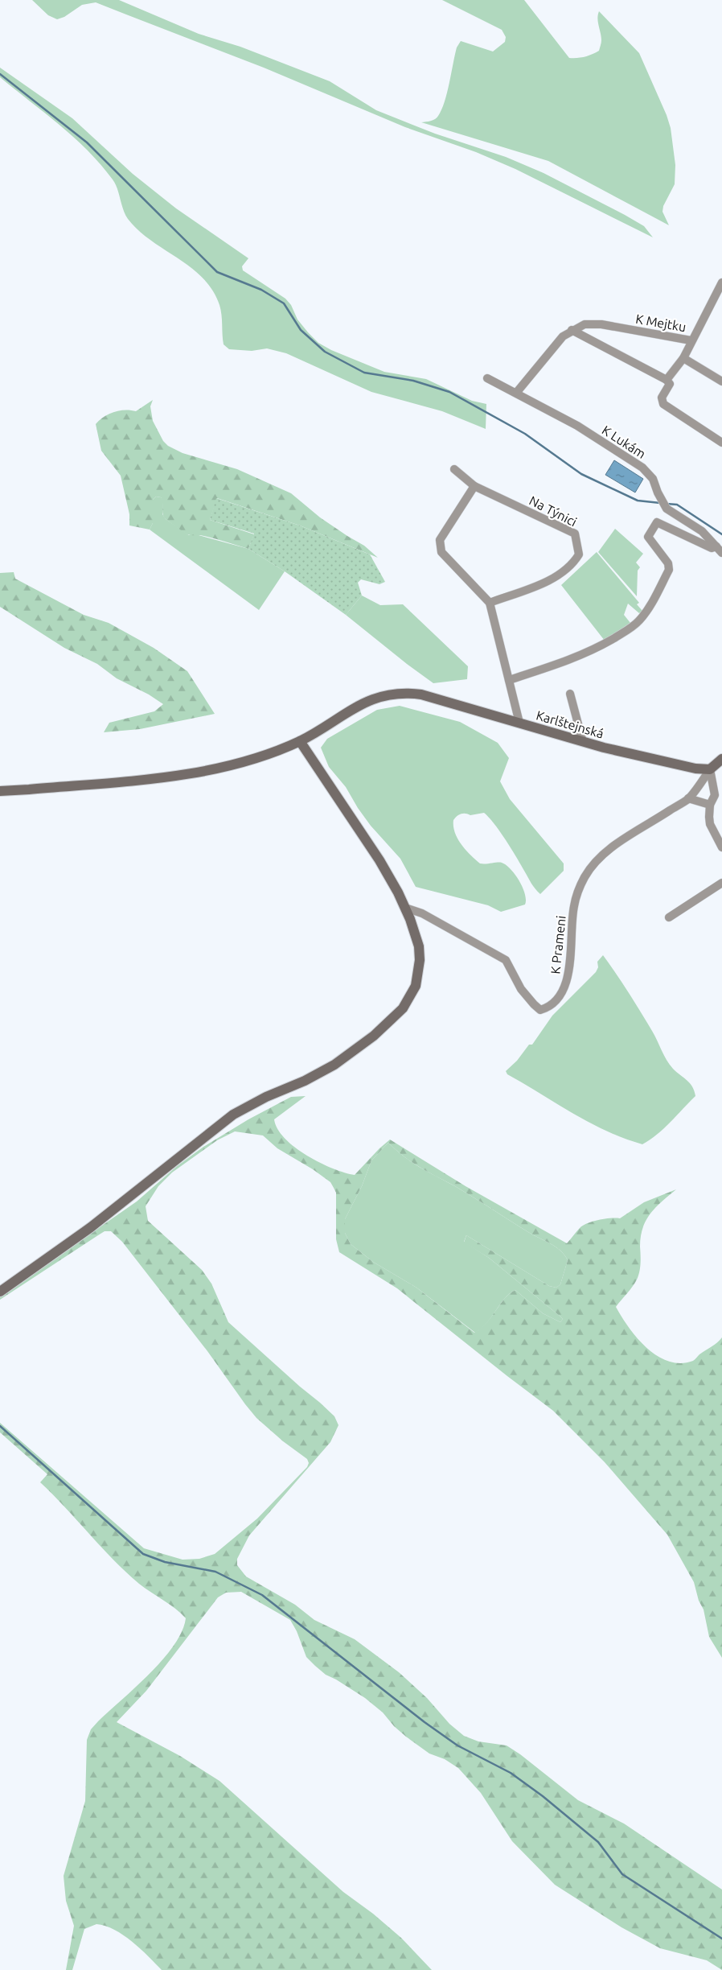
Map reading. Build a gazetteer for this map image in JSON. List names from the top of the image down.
{
  "streets": {
    "main road": ["Karlštejnská"],
    "street": [
      "K Mejtku",
      "K Lukám",
      "Na Týnici",
      "K Prameni"
    ]
  },
  "crossings": [
    ["K Mejtku", "K Lukám"]
  ]
}
